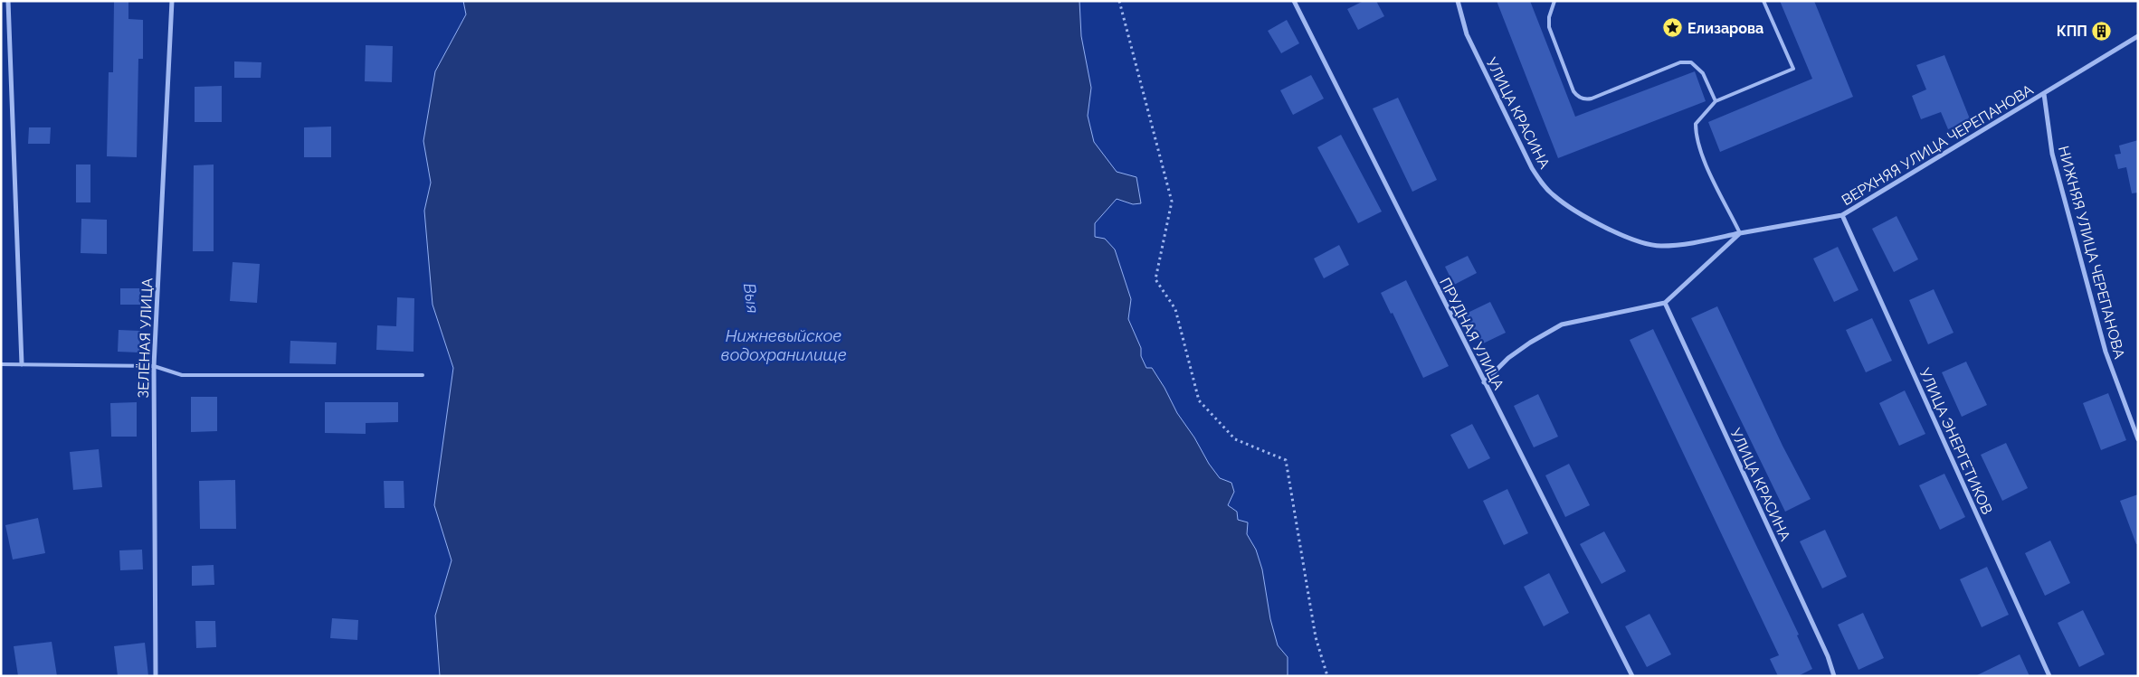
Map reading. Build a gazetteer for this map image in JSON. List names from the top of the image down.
{
  "streets": {
    "street": [
      "УЛИЦА КРАСИНА",
      "ВЕРХНЯЯ УЛИЦА ЧЕРЕПАНОВА",
      "НИЖНЯЯ УЛИЦА ЧЕРЕПАНОВА",
      "ПРУДНАЯ УЛИЦА",
      "ЗЕЛЁНАЯ УЛИЦА",
      "УЛИЦА ЭНЕРГЕТИКОВ"
    ]
  },
  "crossings": [
    ["УЛИЦА КРАСИНА", "ВЕРХНЯЯ УЛИЦА ЧЕРЕПАНОВА"],
    ["ВЕРХНЯЯ УЛИЦА ЧЕРЕПАНОВА", "НИЖНЯЯ УЛИЦА ЧЕРЕПАНОВА"],
    ["ВЕРХНЯЯ УЛИЦА ЧЕРЕПАНОВА", "УЛИЦА ЭНЕРГЕТИКОВ"]
  ],
  "water": ["Выя", "Нижневыйское водохранилище"],
  "places": {
    "place": ["Елизарова"],
    "building": ["КПП"]
  }
}
